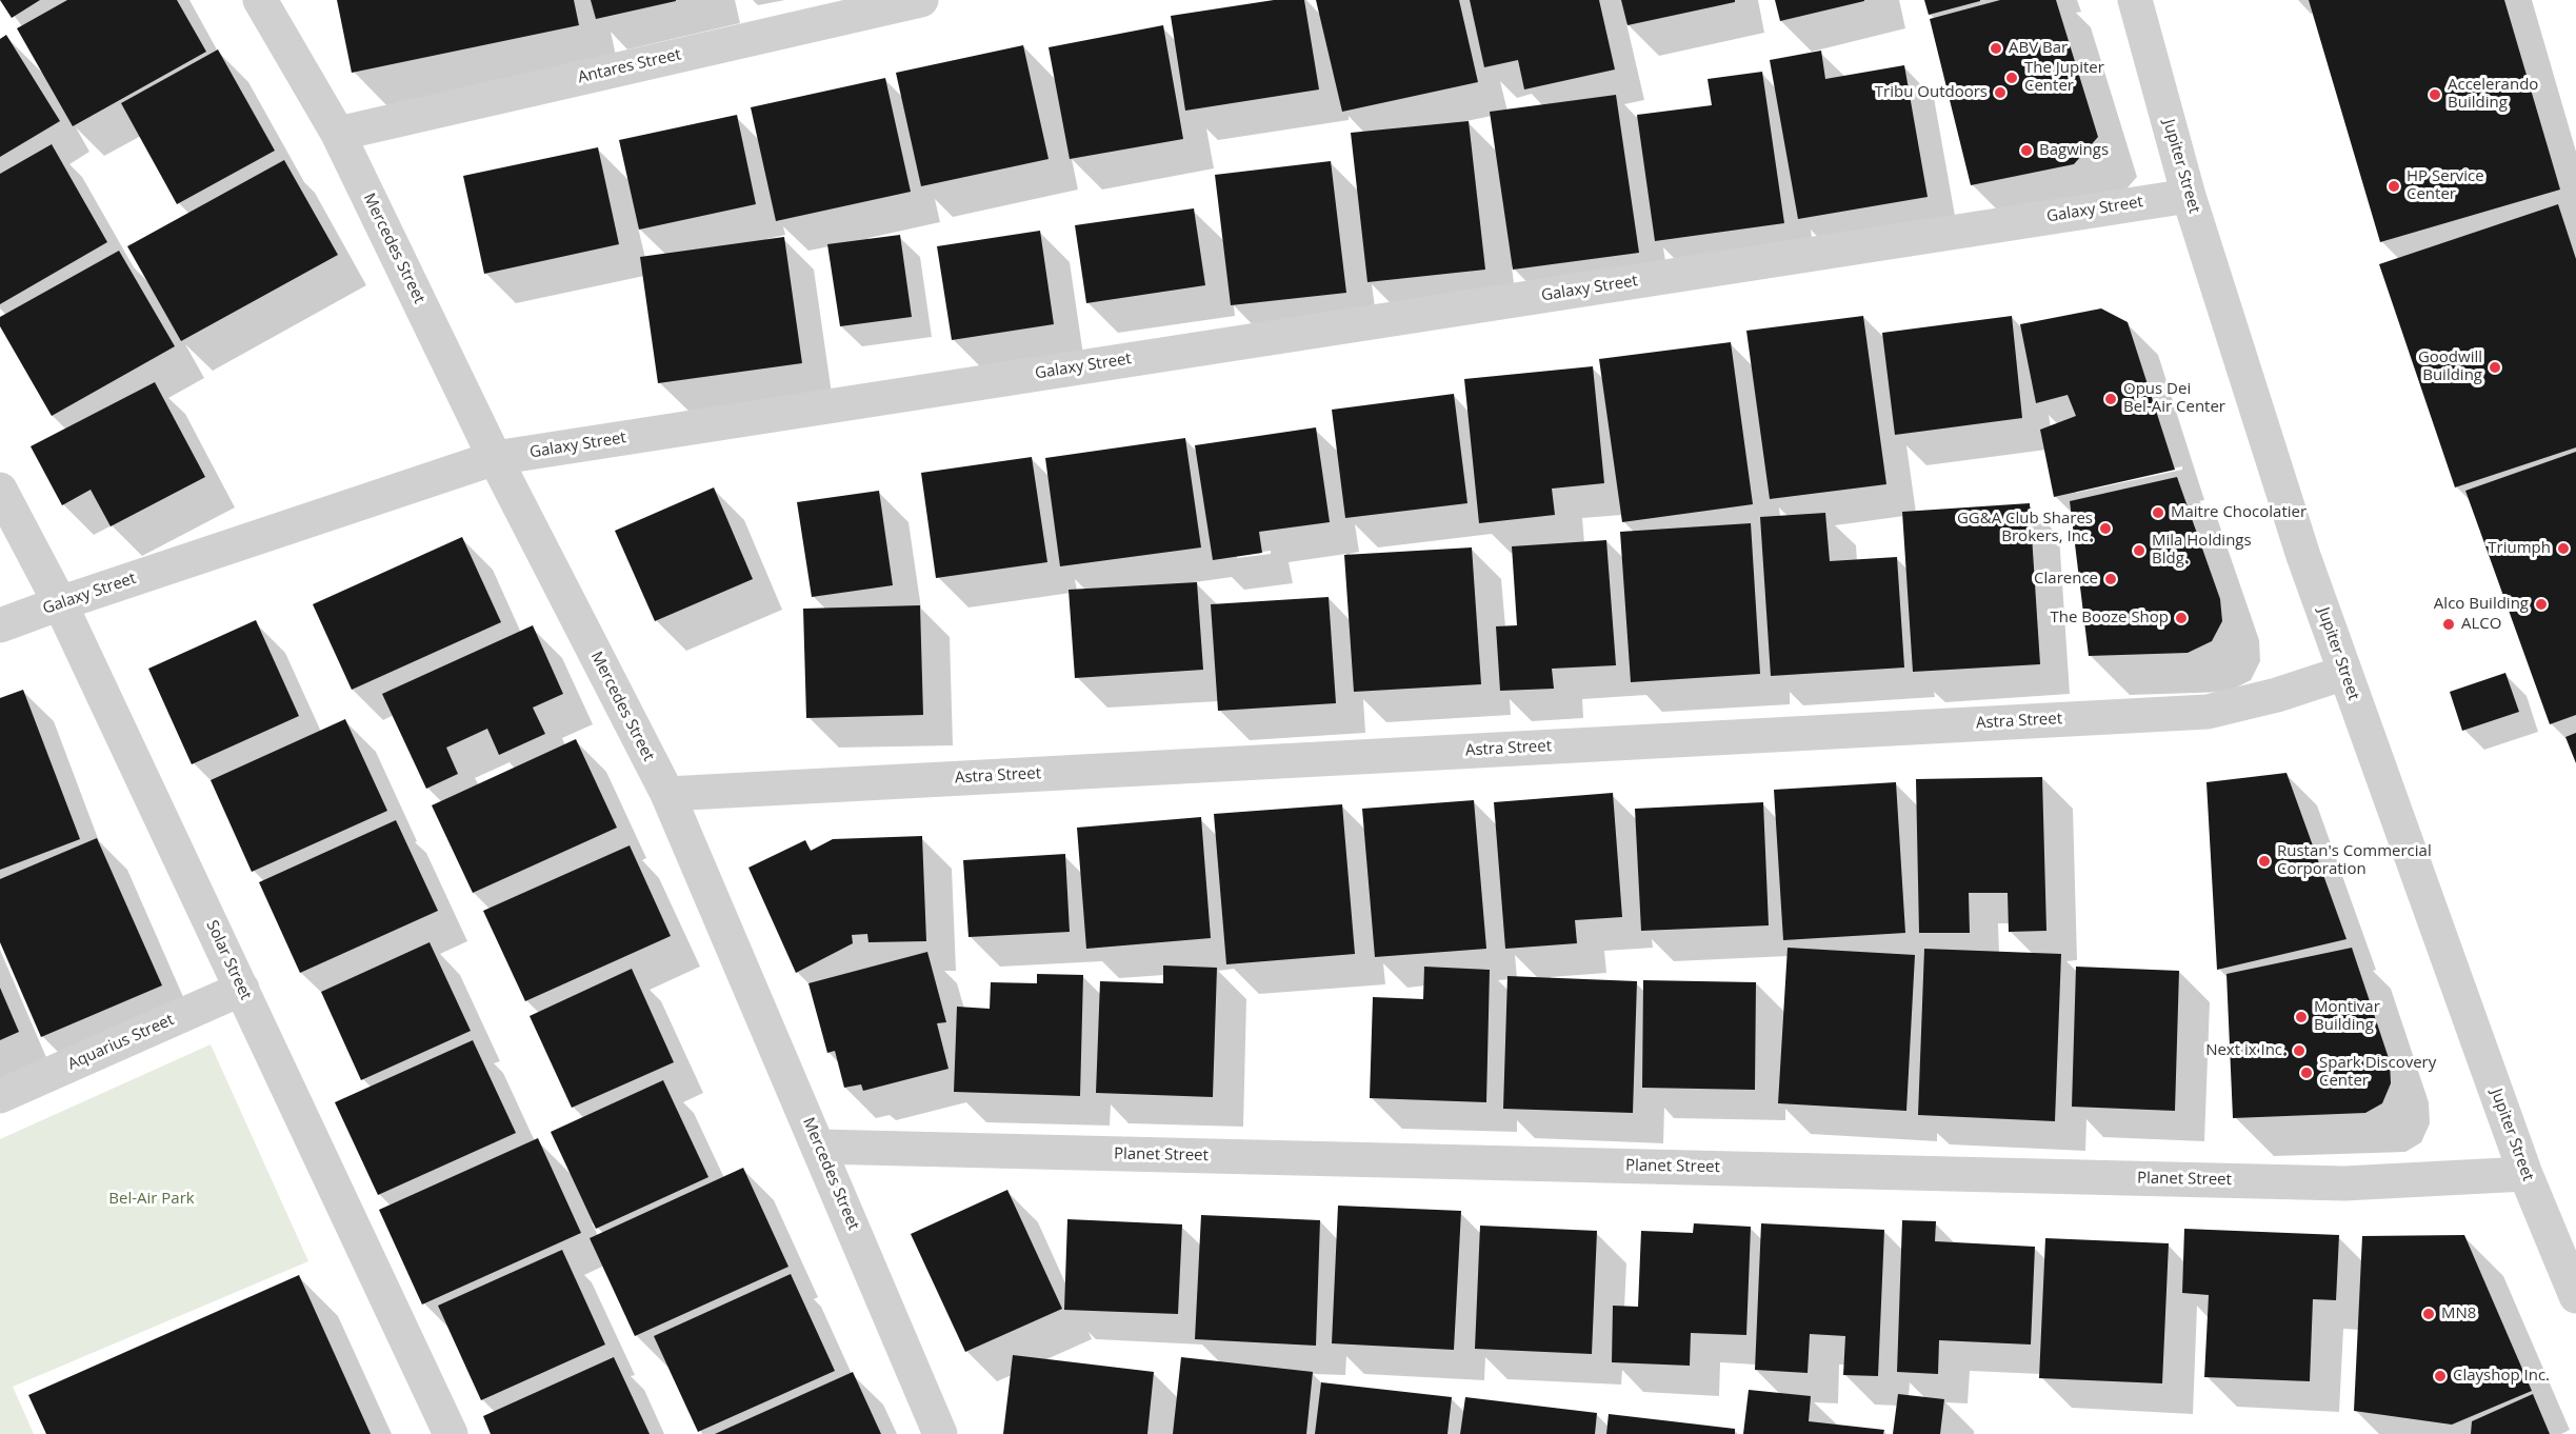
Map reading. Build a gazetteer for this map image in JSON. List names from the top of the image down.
{
  "streets": {
    "street": [
      "Antares Street",
      "Jupiter Street",
      "Galaxy Street",
      "Mercedes Street",
      "Astra Street",
      "Solar Street",
      "Aquarius Street",
      "Planet Street"
    ]
  },
  "crossings": [
    ["Antares Street", "Mercedes Street"],
    ["Jupiter Street", "Galaxy Street"],
    ["Jupiter Street", "Astra Street"],
    ["Jupiter Street", "Planet Street"],
    ["Galaxy Street", "Mercedes Street"],
    ["Galaxy Street", "Solar Street"],
    ["Mercedes Street", "Astra Street"],
    ["Mercedes Street", "Planet Street"],
    ["Solar Street", "Aquarius Street"]
  ],
  "parks": ["Bel-Air Park"],
  "places": [
    "ABV Bar",
    "The Jupiter Center",
    "Tribu Outdoors",
    "Accelerando Building",
    "Bagwings",
    "HP Service Center",
    "Goodwill Building",
    "Opus Dei Bel-Air Center",
    "Maitre Chocolatier",
    "GG&A Club Shares Brokers, Inc.",
    "Triumph",
    "Mila Holdings Bldg.",
    "Clarence",
    "Alco Building",
    "The Booze Shop",
    "ALCO",
    "Rustan's Commercial Corporation",
    "Montivar Building",
    "Next ix Inc.",
    "Spark Discovery Center",
    "MN8",
    "Clayshop Inc."
  ]
}
